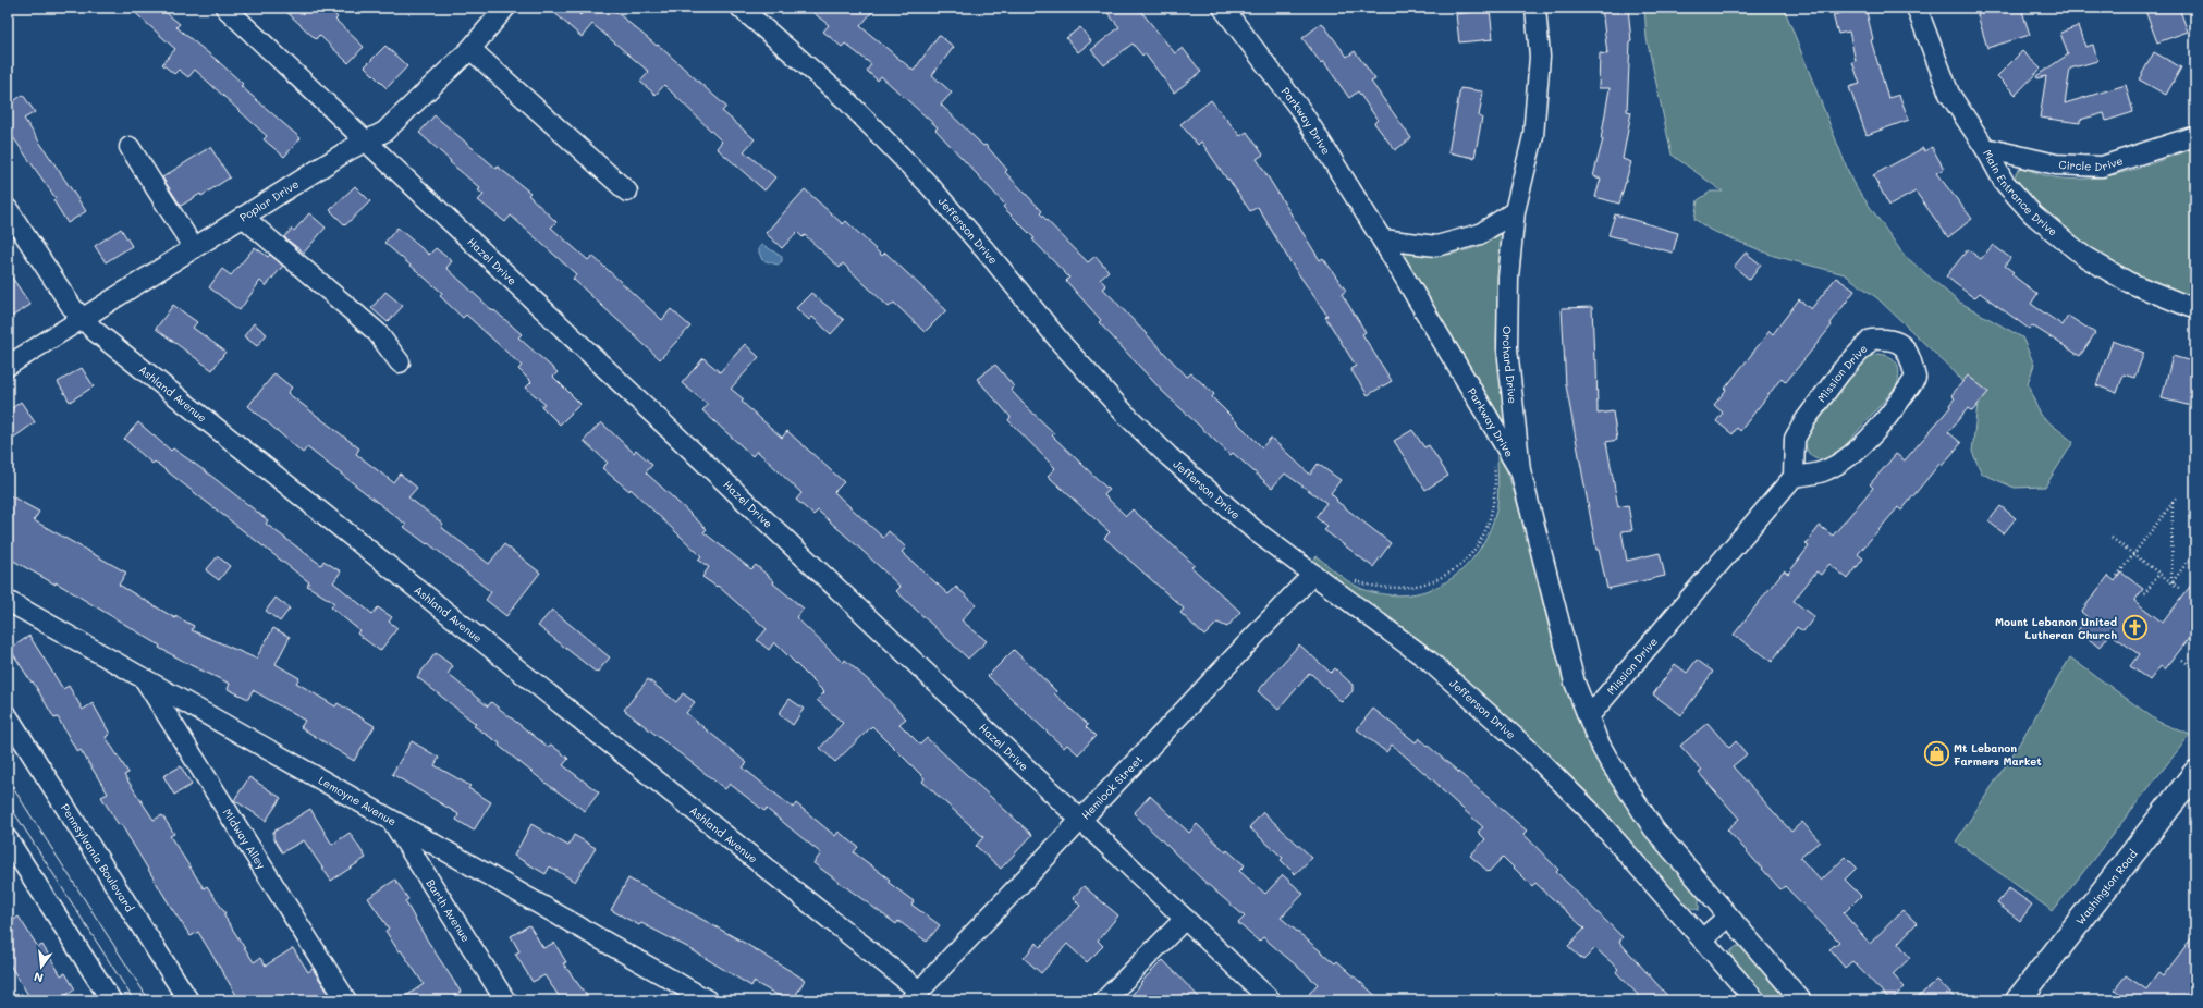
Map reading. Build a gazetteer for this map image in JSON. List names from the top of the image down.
{
  "streets": {
    "main road": ["Washington Road"],
    "street": [
      "Parkway Drive",
      "Circle Drive",
      "Main Entrance Drive",
      "Poplar Drive",
      "Jefferson Drive",
      "Hazel Drive",
      "Orchard Drive",
      "Mission Drive",
      "Ashland Avenue",
      "Hemlock Street",
      "Lemoyne Avenue",
      "Midway Alley",
      "Pennsylvania Boulevard",
      "Barth Avenue"
    ]
  },
  "crossings": [
    ["Parkway Drive", "Orchard Drive"],
    ["Circle Drive", "Main Entrance Drive"],
    ["Poplar Drive", "Hazel Drive"],
    ["Poplar Drive", "Ashland Avenue"],
    ["Jefferson Drive", "Hemlock Street"],
    ["Hazel Drive", "Hemlock Street"],
    ["Orchard Drive", "Mission Drive"],
    ["Ashland Avenue", "Hemlock Street"],
    ["Lemoyne Avenue", "Midway Alley"],
    ["Lemoyne Avenue", "Barth Avenue"]
  ],
  "places": {
    "church": ["Mount Lebanon United Lutheran Church"],
    "shop": ["Mt Lebanon Farmers Market"]
  },
  "north": "bottom"
}
